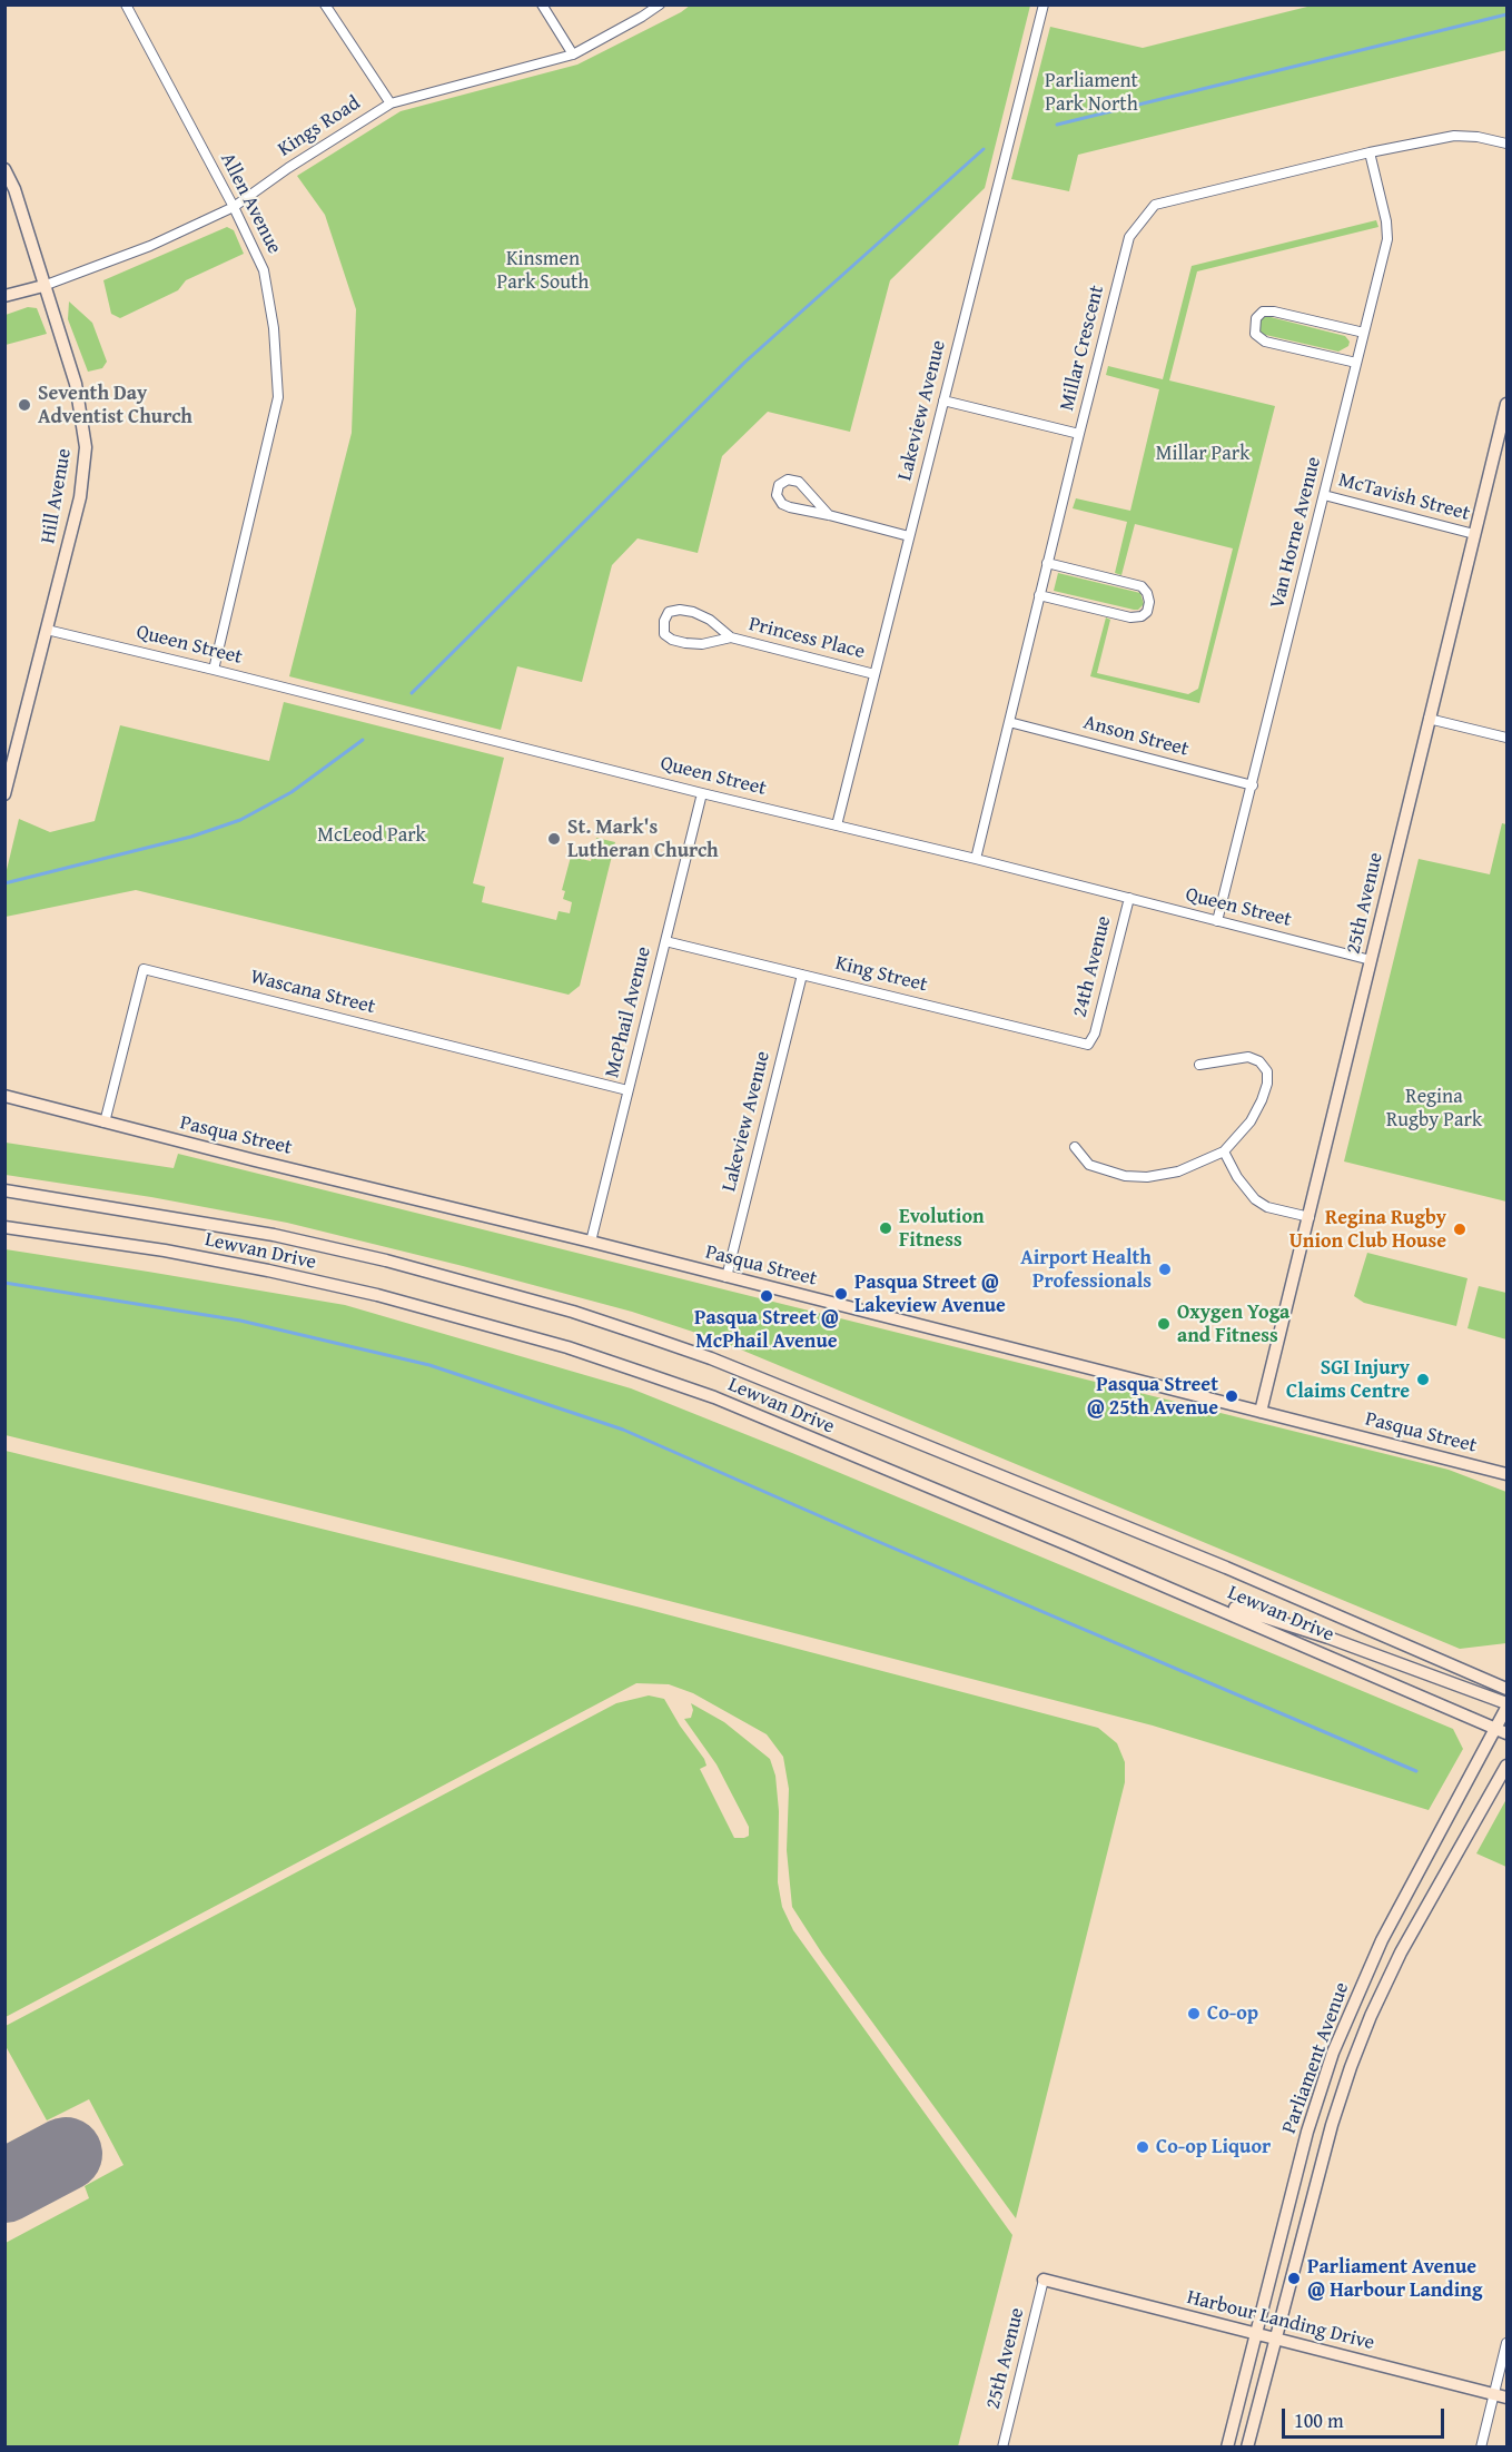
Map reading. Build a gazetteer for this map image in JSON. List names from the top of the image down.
{
  "streets": {
    "main road": [
      "Kings Road",
      "Hill Avenue",
      "25th Avenue",
      "Pasqua Street",
      "Lewvan Drive",
      "Parliament Avenue",
      "Harbour Landing Drive"
    ],
    "street": [
      "Allen Avenue",
      "Millar Crescent",
      "Lakeview Avenue",
      "McTavish Street",
      "Van Horne Avenue",
      "Princess Place",
      "Queen Street",
      "Anson Street",
      "24th Avenue",
      "King Street",
      "Wascana Street",
      "McPhail Avenue"
    ]
  },
  "crossings": [
    ["Kings Road", "Allen Avenue"],
    ["Kings Road", "Hill Avenue"],
    ["Allen Avenue", "Queen Street"],
    ["Millar Crescent", "Van Horne Avenue"],
    ["Millar Crescent", "Queen Street"],
    ["Millar Crescent", "Anson Street"],
    ["Lakeview Avenue", "Princess Place"],
    ["Lakeview Avenue", "Queen Street"],
    ["Lakeview Avenue", "King Street"],
    ["Lakeview Avenue", "Pasqua Street"],
    ["Hill Avenue", "Queen Street"],
    ["McTavish Street", "Van Horne Avenue"],
    ["McTavish Street", "25th Avenue"],
    ["Van Horne Avenue", "Queen Street"],
    ["Van Horne Avenue", "Anson Street"],
    ["Queen Street", "25th Avenue"],
    ["Queen Street", "24th Avenue"],
    ["Queen Street", "McPhail Avenue"],
    ["25th Avenue", "Pasqua Street"],
    ["25th Avenue", "Harbour Landing Drive"],
    ["24th Avenue", "King Street"],
    ["King Street", "McPhail Avenue"],
    ["Wascana Street", "McPhail Avenue"],
    ["Wascana Street", "Pasqua Street"],
    ["McPhail Avenue", "Pasqua Street"],
    ["Lewvan Drive", "Parliament Avenue"],
    ["Parliament Avenue", "Harbour Landing Drive"]
  ],
  "parks": [
    "Parliament Park North",
    "Kinsmen Park South",
    "Millar Park",
    "McLeod Park",
    "Regina Rugby Park"
  ],
  "places": [
    "Seventh Day Adventist Church",
    "St. Mark's Lutheran Church",
    "Evolution Fitness",
    "Regina Rugby Union Club House",
    "Airport Health Professionals",
    "Pasqua Street @ Lakeview Avenue",
    "Pasqua Street @ McPhail Avenue",
    "Oxygen Yoga and Fitness",
    "SGI Injury Claims Centre",
    "Pasqua Street @ 25th Avenue",
    "Co-op",
    "Co-op Liquor",
    "Parliament Avenue @ Harbour Landing"
  ],
  "scale_bar": "100 m"
}
